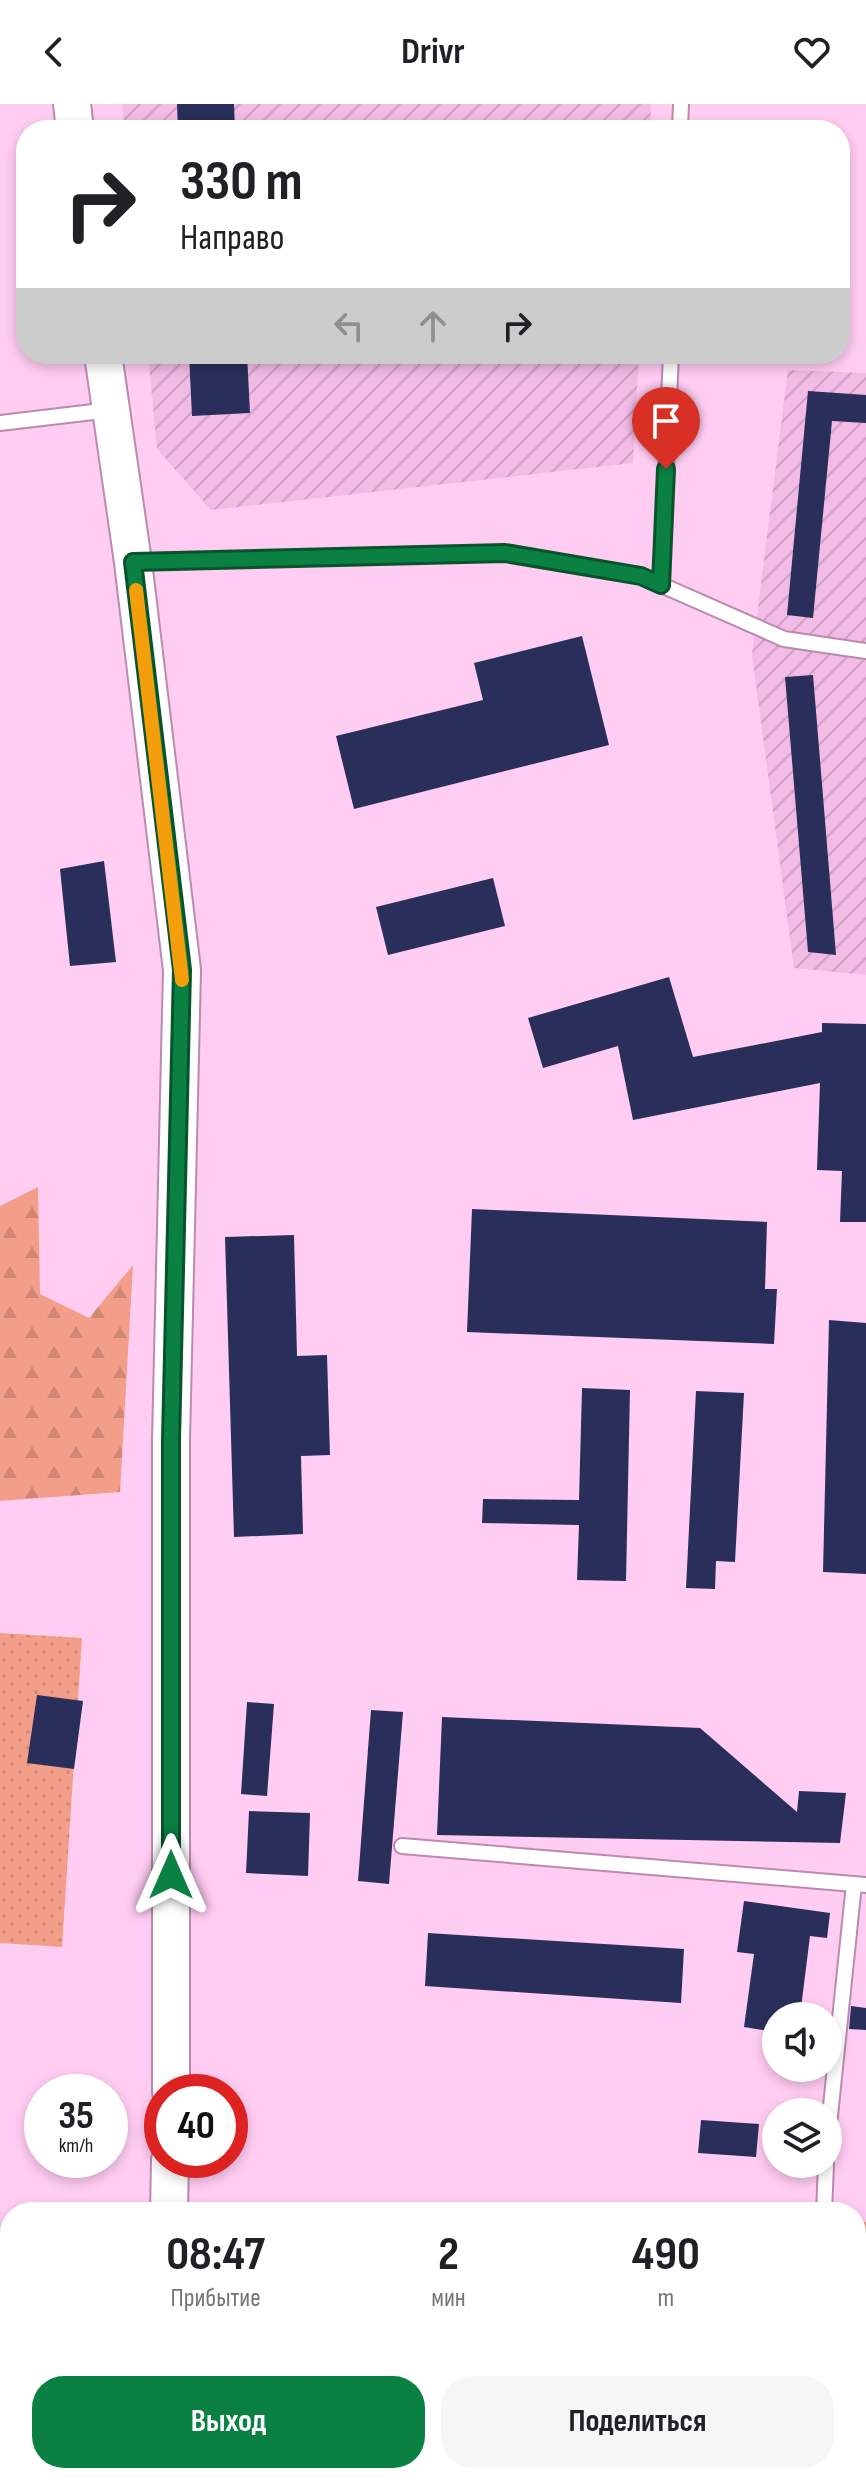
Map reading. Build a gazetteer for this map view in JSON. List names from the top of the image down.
{
  "page": {
    "header": "Drivr",
    "turn": ["330 m", "Направо"],
    "speed": "35 km/h",
    "limit": "40",
    "eta": [
      "08:47",
      "Прибытие",
      "2",
      "мин",
      "490",
      "m"
    ],
    "buttons": ["Выход", "Поделиться"]
  }
}
